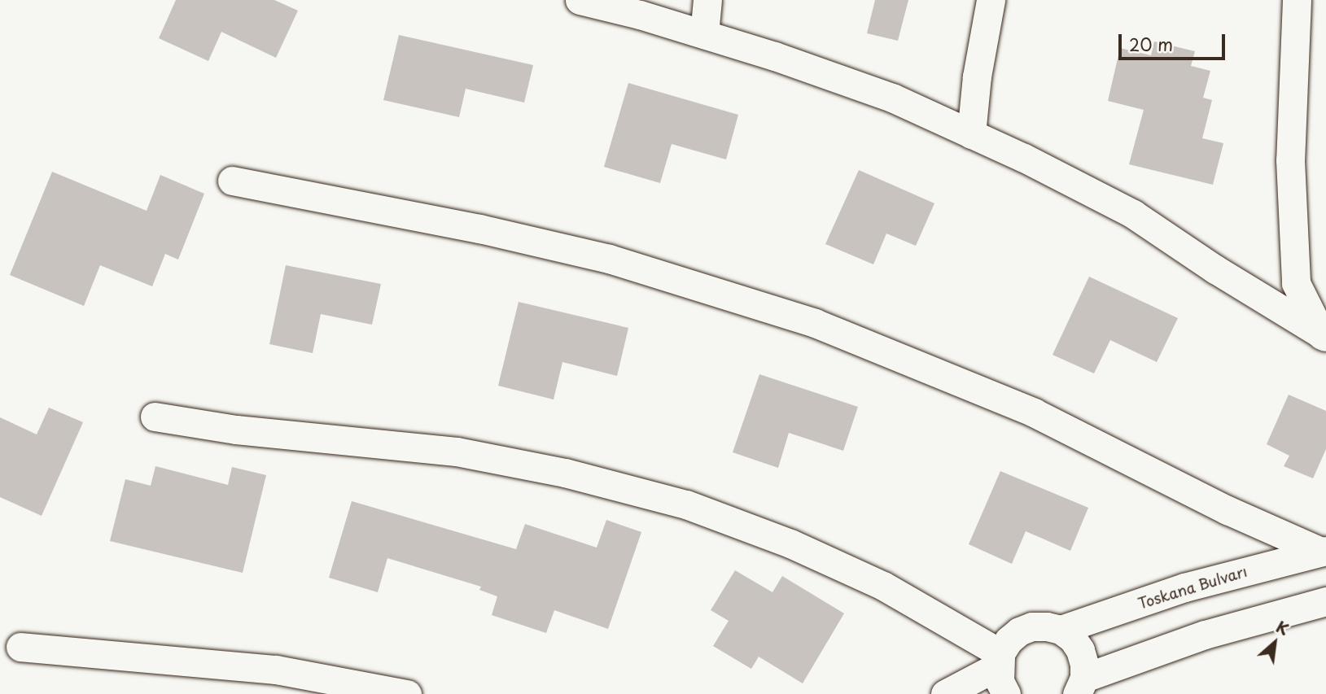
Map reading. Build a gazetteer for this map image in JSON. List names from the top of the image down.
{
  "streets": {
    "street": ["Toskana Bulvarı"]
  },
  "scale_bar": "20 m",
  "north": "top right"
}
